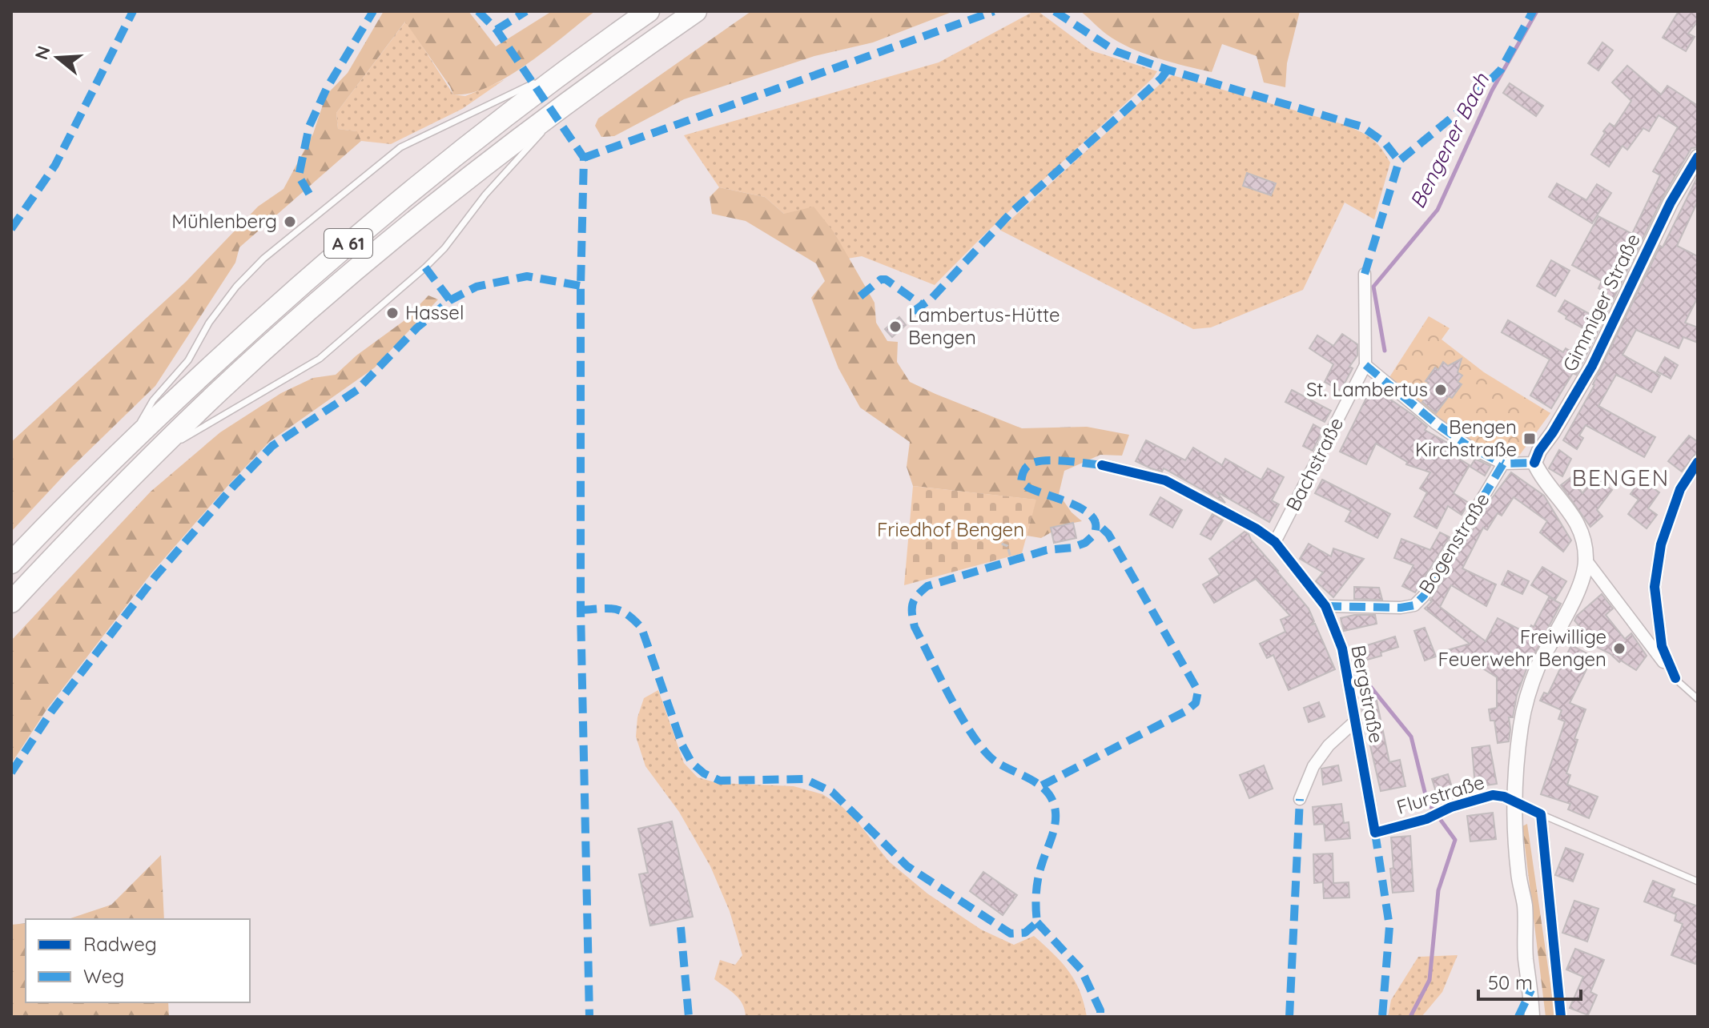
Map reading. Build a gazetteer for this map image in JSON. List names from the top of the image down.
{
  "streets": {
    "highway": ["A 61"],
    "street": [
      "Gimmiger Straße",
      "Bachstraße",
      "Bogenstraße",
      "Bergstraße",
      "Flurstraße"
    ]
  },
  "crossings": [
    ["Bachstraße", "Bergstraße"],
    ["Bogenstraße", "Bergstraße"],
    ["Bergstraße", "Flurstraße"]
  ],
  "districts": ["BENGEN"],
  "water": ["Bengener Bach"],
  "parks": ["Friedhof Bengen"],
  "places": {
    "other": [
      "Mühlenberg",
      "Hassel",
      "Lambertus-Hütte Bengen",
      "St. Lambertus",
      "Freiwillige Feuerwehr Bengen"
    ],
    "transit": ["Bengen Kirchstraße"]
  },
  "legend": ["Radweg", "Weg"],
  "scale_bar": "50 m",
  "north": "left"
}
